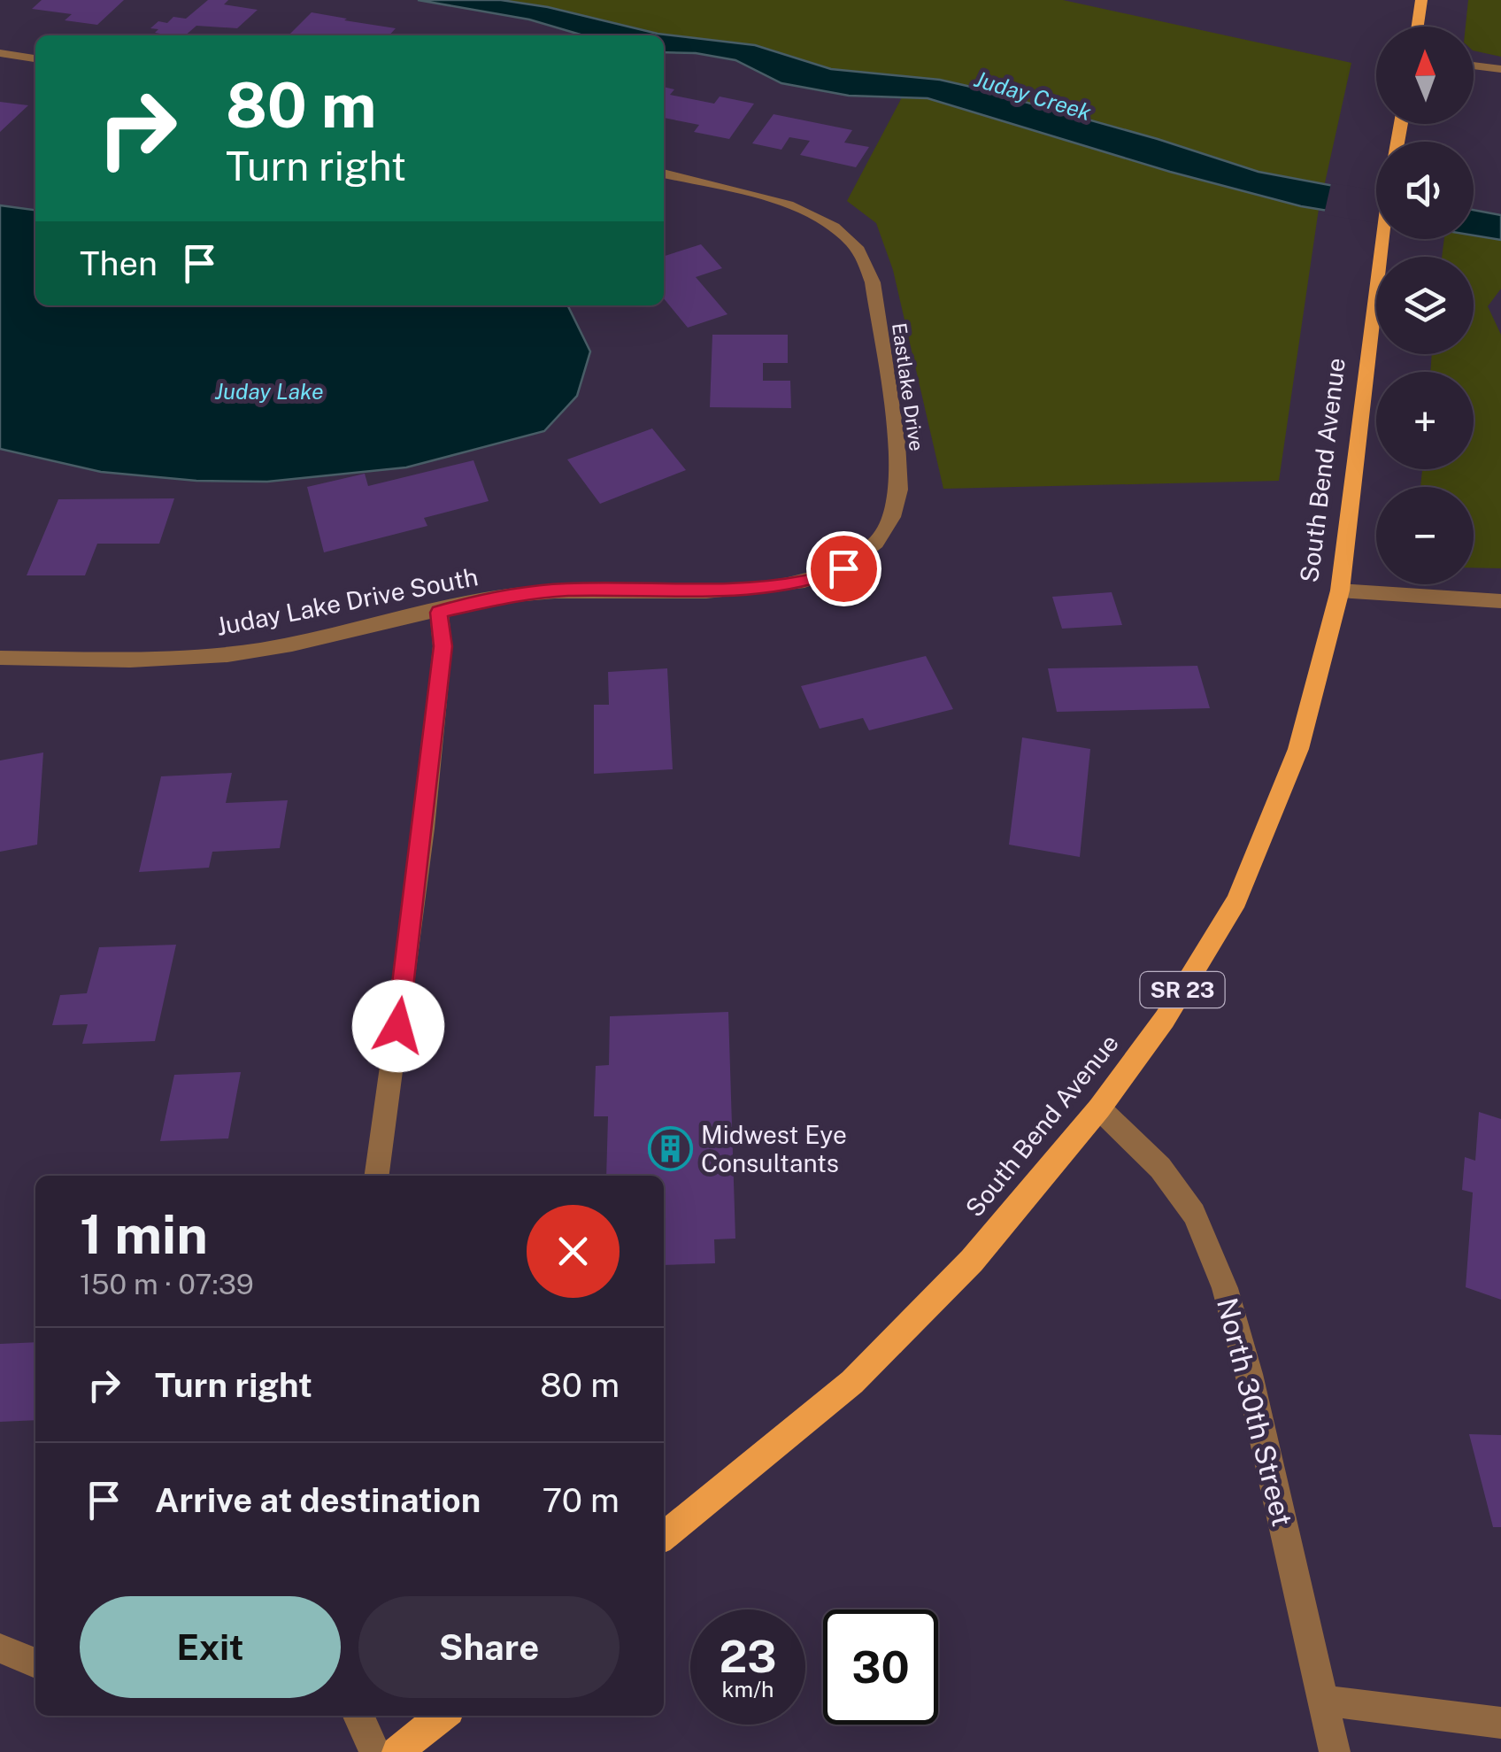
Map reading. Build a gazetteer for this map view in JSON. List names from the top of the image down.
{
  "streets": {
    "main road": ["South Bend Avenue", "SR 23"],
    "street": ["Eastlake Drive", "Juday Lake Drive South", "North 30th Street"]
  },
  "crossings": [
    ["Eastlake Drive", "Juday Lake Drive South"],
    ["South Bend Avenue", "North 30th Street"]
  ],
  "water": ["Juday Creek", "Juday Lake"],
  "places": {
    "building": ["Midwest Eye Consultants"]
  },
  "north": "top",
  "page": {
    "map_buttons": ["+", "−"],
    "turn": ["80 m", "Turn right"],
    "then": "Then",
    "heading": ["1 min", "150 m · 07:39"],
    "list": [
      {
        "name": "Turn right",
        "value": "80 m"
      },
      {
        "name": "Arrive at destination",
        "value": "70 m"
      }
    ],
    "buttons": ["Exit", "Share"],
    "speed": "23 km/h",
    "limit": "30"
  }
}
